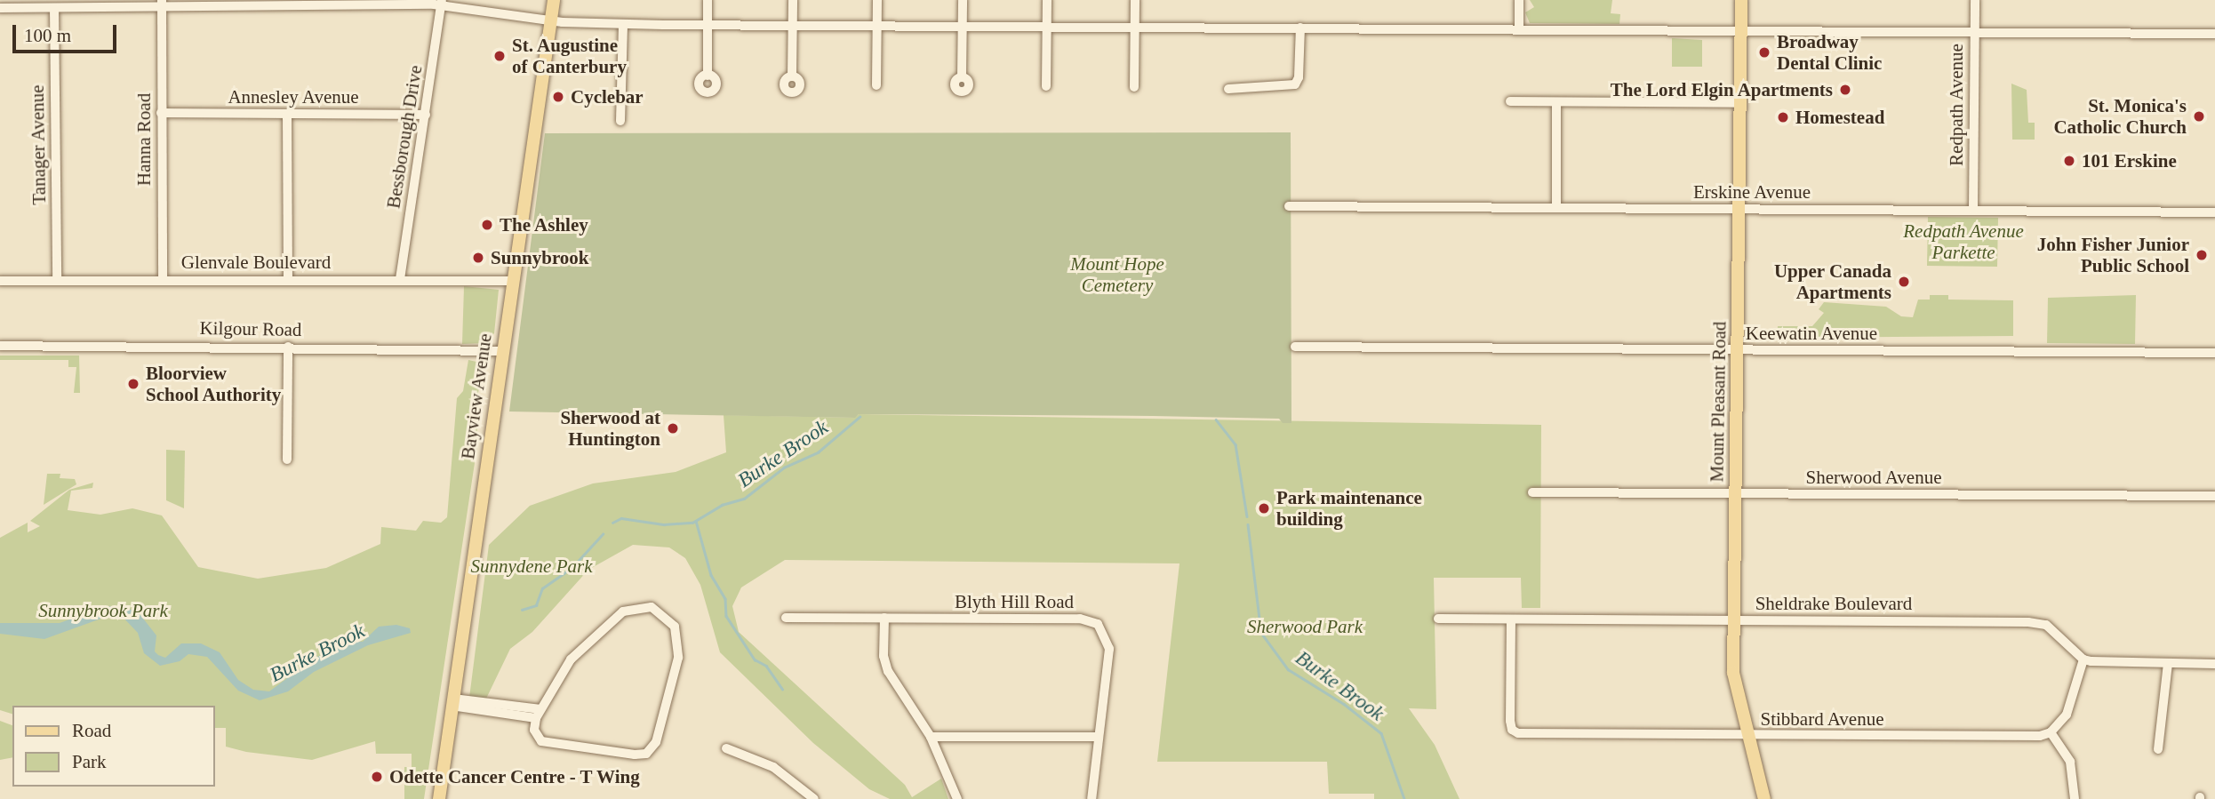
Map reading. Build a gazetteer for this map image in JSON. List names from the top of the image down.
{
  "streets": {
    "main road": ["Bayview Avenue", "Mount Pleasant Road"],
    "street": [
      "Annesley Avenue",
      "Redpath Avenue",
      "Bessborough Drive",
      "Hanna Road",
      "Tanager Avenue",
      "Erskine Avenue",
      "Glenvale Boulevard",
      "Kilgour Road",
      "Keewatin Avenue",
      "Sherwood Avenue",
      "Blyth Hill Road",
      "Sheldrake Boulevard",
      "Stibbard Avenue"
    ]
  },
  "crossings": [
    ["Annesley Avenue", "Bessborough Drive"],
    ["Annesley Avenue", "Hanna Road"],
    ["Redpath Avenue", "Erskine Avenue"],
    ["Bessborough Drive", "Glenvale Boulevard"],
    ["Hanna Road", "Glenvale Boulevard"],
    ["Tanager Avenue", "Glenvale Boulevard"],
    ["Erskine Avenue", "Mount Pleasant Road"],
    ["Glenvale Boulevard", "Bayview Avenue"],
    ["Kilgour Road", "Bayview Avenue"],
    ["Keewatin Avenue", "Mount Pleasant Road"],
    ["Mount Pleasant Road", "Sherwood Avenue"],
    ["Mount Pleasant Road", "Sheldrake Boulevard"],
    ["Mount Pleasant Road", "Stibbard Avenue"],
    ["Sheldrake Boulevard", "Stibbard Avenue"]
  ],
  "water": ["Burke Brook"],
  "parks": [
    "Redpath Avenue Parkette",
    "Mount Hope Cemetery",
    "Sunnydene Park",
    "Sunnybrook Park",
    "Sherwood Park"
  ],
  "places": [
    "Broadway Dental Clinic",
    "St. Augustine of Canterbury",
    "The Lord Elgin Apartments",
    "Cyclebar",
    "St. Monica's Catholic Church",
    "Homestead",
    "101 Erskine",
    "The Ashley",
    "John Fisher Junior Public School",
    "Sunnybrook",
    "Upper Canada Apartments",
    "Bloorview School Authority",
    "Sherwood at Huntington",
    "Park maintenance building",
    "Odette Cancer Centre - T Wing"
  ],
  "legend": ["Road", "Park"],
  "scale_bar": "100 m"
}
